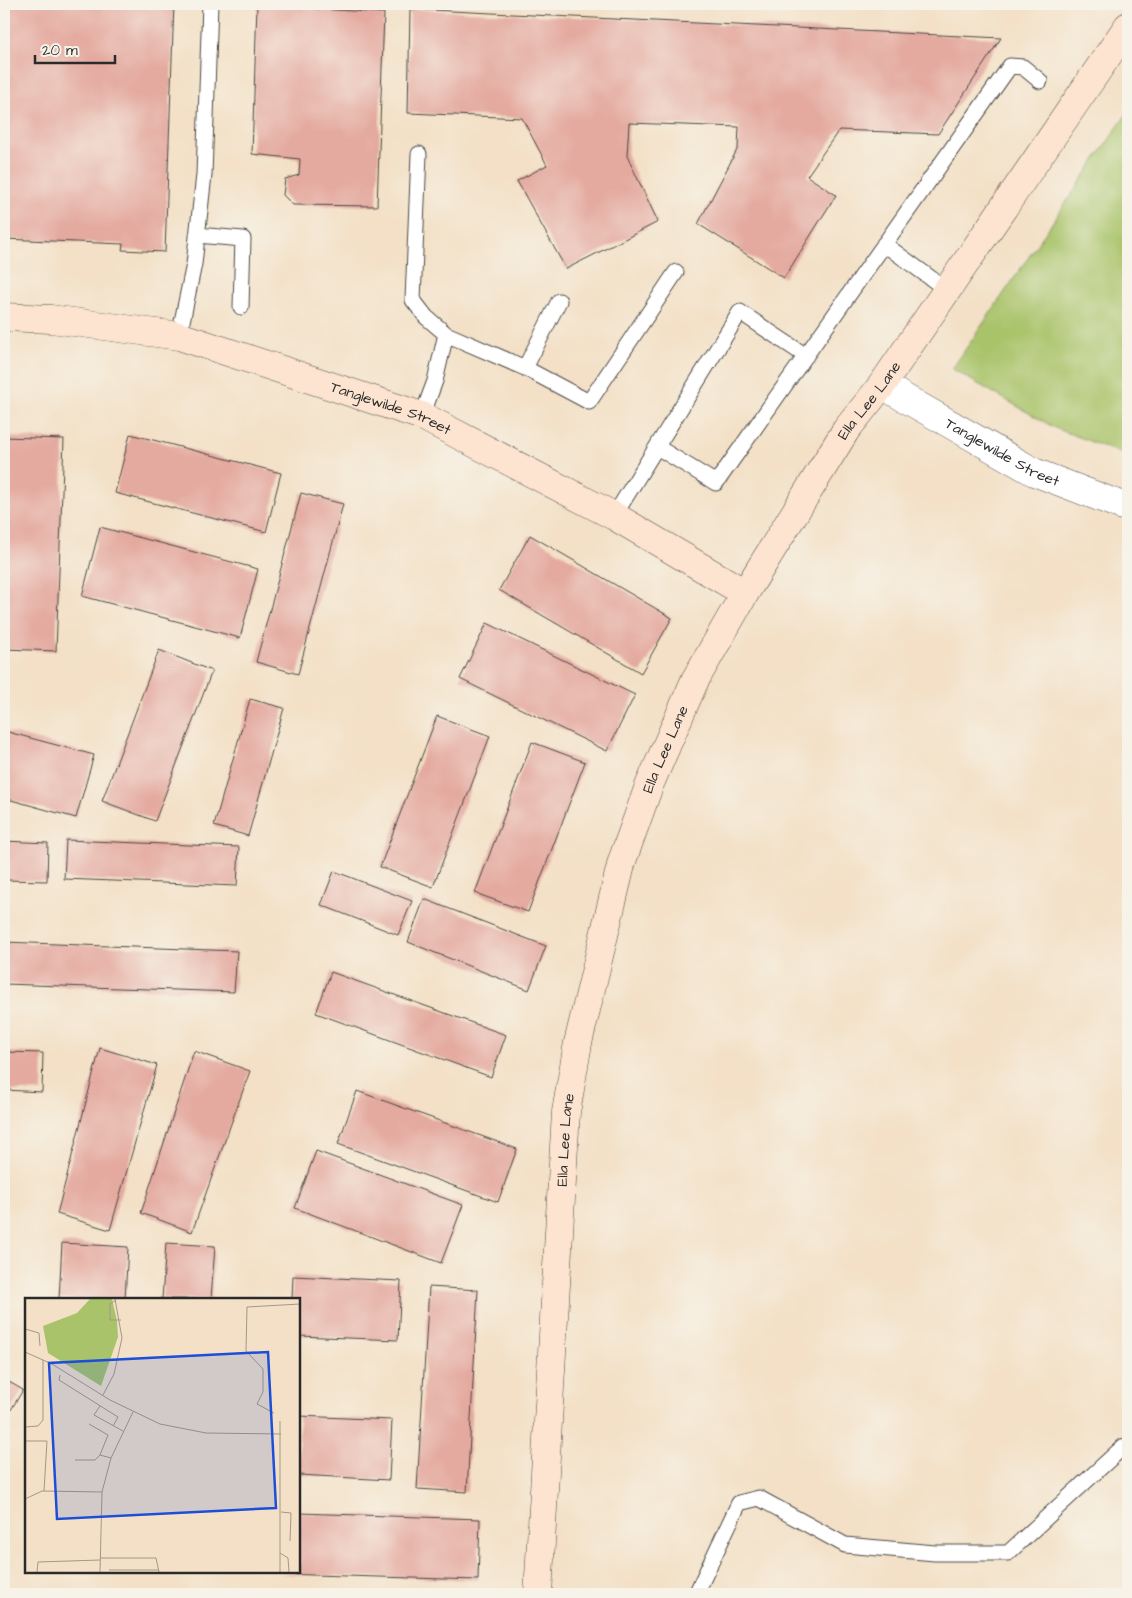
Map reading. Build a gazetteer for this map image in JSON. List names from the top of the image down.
{
  "streets": {
    "street": ["Ella Lee Lane", "Tanglewilde Street"]
  },
  "crossings": [
    ["Ella Lee Lane", "Tanglewilde Street"]
  ],
  "scale_bar": "20 m"
}
